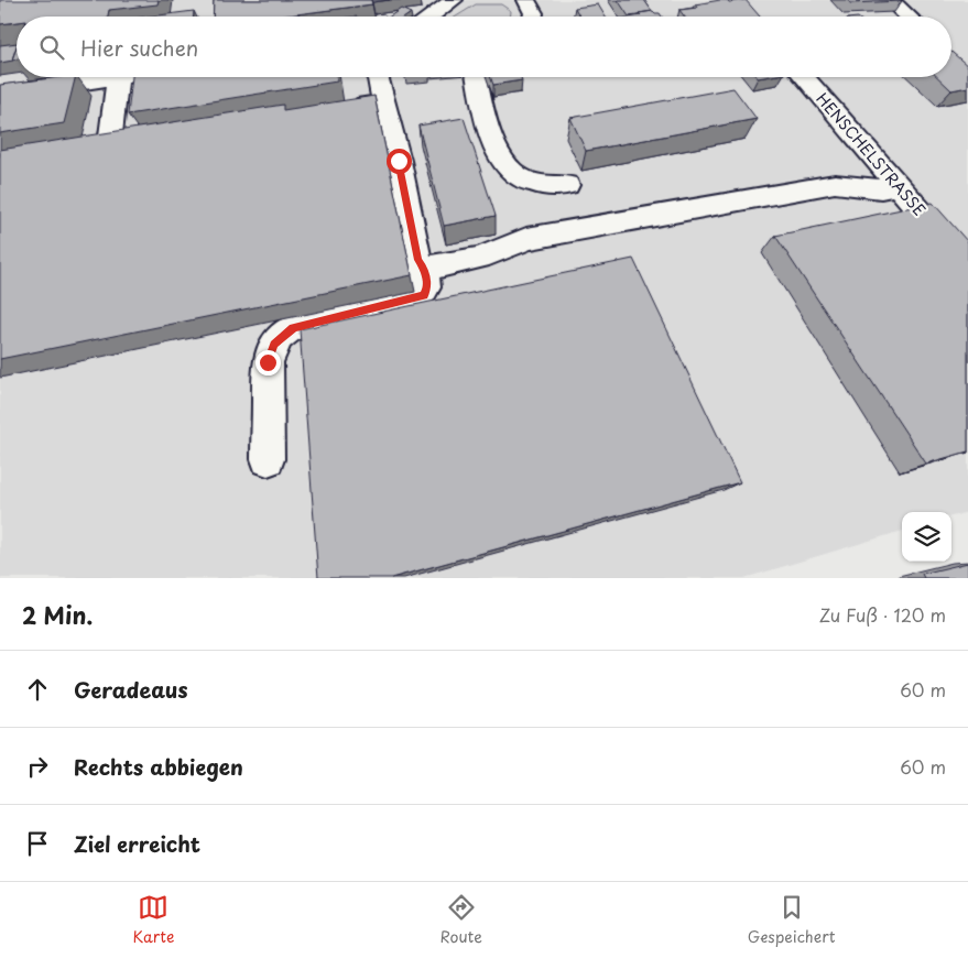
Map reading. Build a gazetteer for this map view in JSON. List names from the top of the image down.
{
  "streets": {
    "street": ["HENSCHELSTRASSE"]
  },
  "page": {
    "search": "Hier suchen",
    "heading": ["2 Min.", "Zu Fuß · 120 m"],
    "list": [
      ["Geradeaus", "60 m"],
      ["Rechts abbiegen", "60 m"],
      "Ziel erreicht"
    ],
    "nav": ["Karte", "Route", "Gespeichert"]
  }
}
